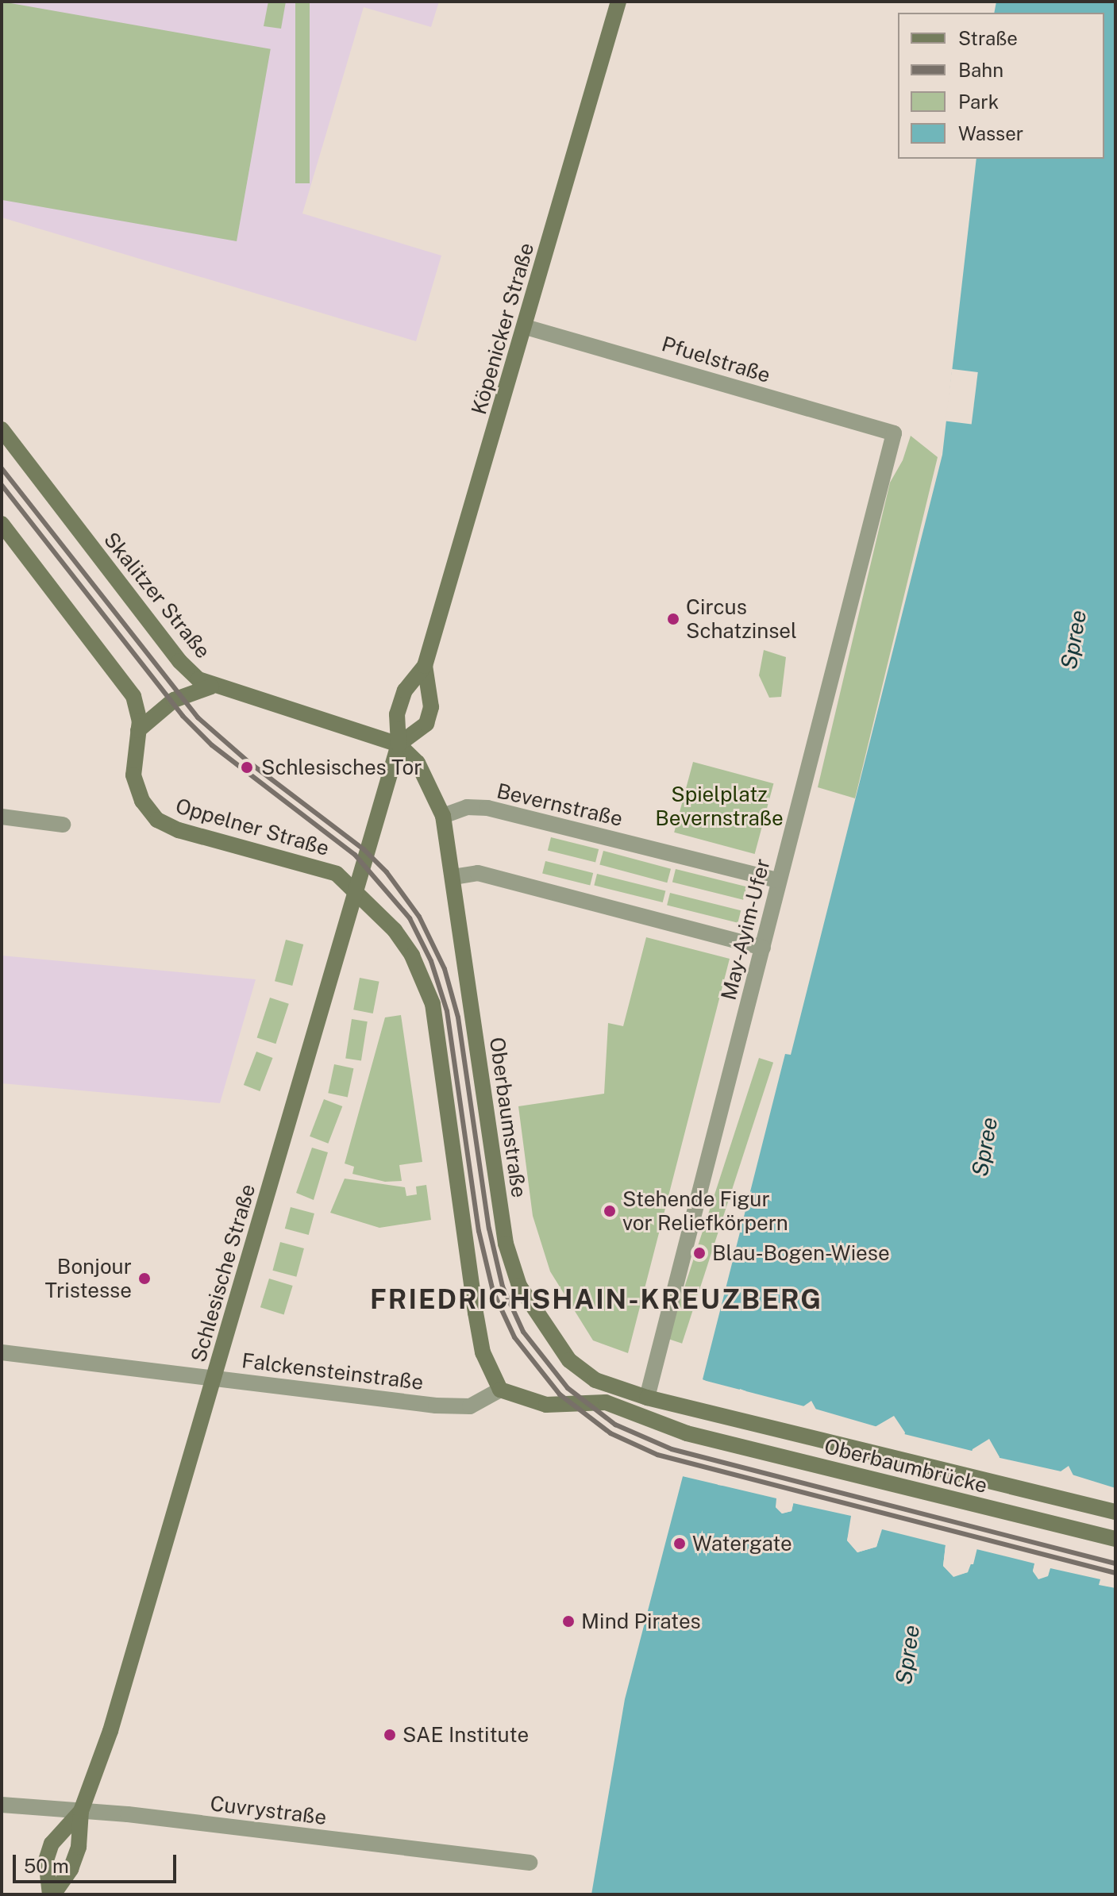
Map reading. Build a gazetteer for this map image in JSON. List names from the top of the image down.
{
  "streets": {
    "main road": [
      "Köpenicker Straße",
      "Skalitzer Straße",
      "Oppelner Straße",
      "Oberbaumstraße",
      "Schlesische Straße",
      "Oberbaumbrücke"
    ],
    "street": [
      "Pfuelstraße",
      "Bevernstraße",
      "May-Ayim-Ufer",
      "Falckensteinstraße",
      "Cuvrystraße"
    ]
  },
  "crossings": [
    ["Köpenicker Straße", "Pfuelstraße"],
    ["Köpenicker Straße", "Skalitzer Straße"],
    ["Köpenicker Straße", "Oberbaumstraße"],
    ["Köpenicker Straße", "Schlesische Straße"],
    ["Pfuelstraße", "May-Ayim-Ufer"],
    ["Skalitzer Straße", "Oberbaumstraße"],
    ["Skalitzer Straße", "Schlesische Straße"],
    ["Bevernstraße", "May-Ayim-Ufer"],
    ["Bevernstraße", "Oberbaumstraße"],
    ["Oppelner Straße", "Schlesische Straße"],
    ["May-Ayim-Ufer", "Oberbaumstraße"],
    ["Oberbaumstraße", "Schlesische Straße"],
    ["Oberbaumstraße", "Oberbaumbrücke"],
    ["Schlesische Straße", "Falckensteinstraße"],
    ["Schlesische Straße", "Cuvrystraße"],
    ["Falckensteinstraße", "Oberbaumbrücke"]
  ],
  "districts": ["FRIEDRICHSHAIN-KREUZBERG"],
  "water": ["Spree"],
  "parks": ["Spielplatz Bevernstraße"],
  "places": [
    "Circus Schatzinsel",
    "Schlesisches Tor",
    "Stehende Figur vor Reliefkörpern",
    "Blau-Bogen-Wiese",
    "Bonjour Tristesse",
    "Watergate",
    "Mind Pirates",
    "SAE Institute"
  ],
  "legend": [
    "Straße",
    "Bahn",
    "Park",
    "Wasser"
  ],
  "scale_bar": "50 m"
}
